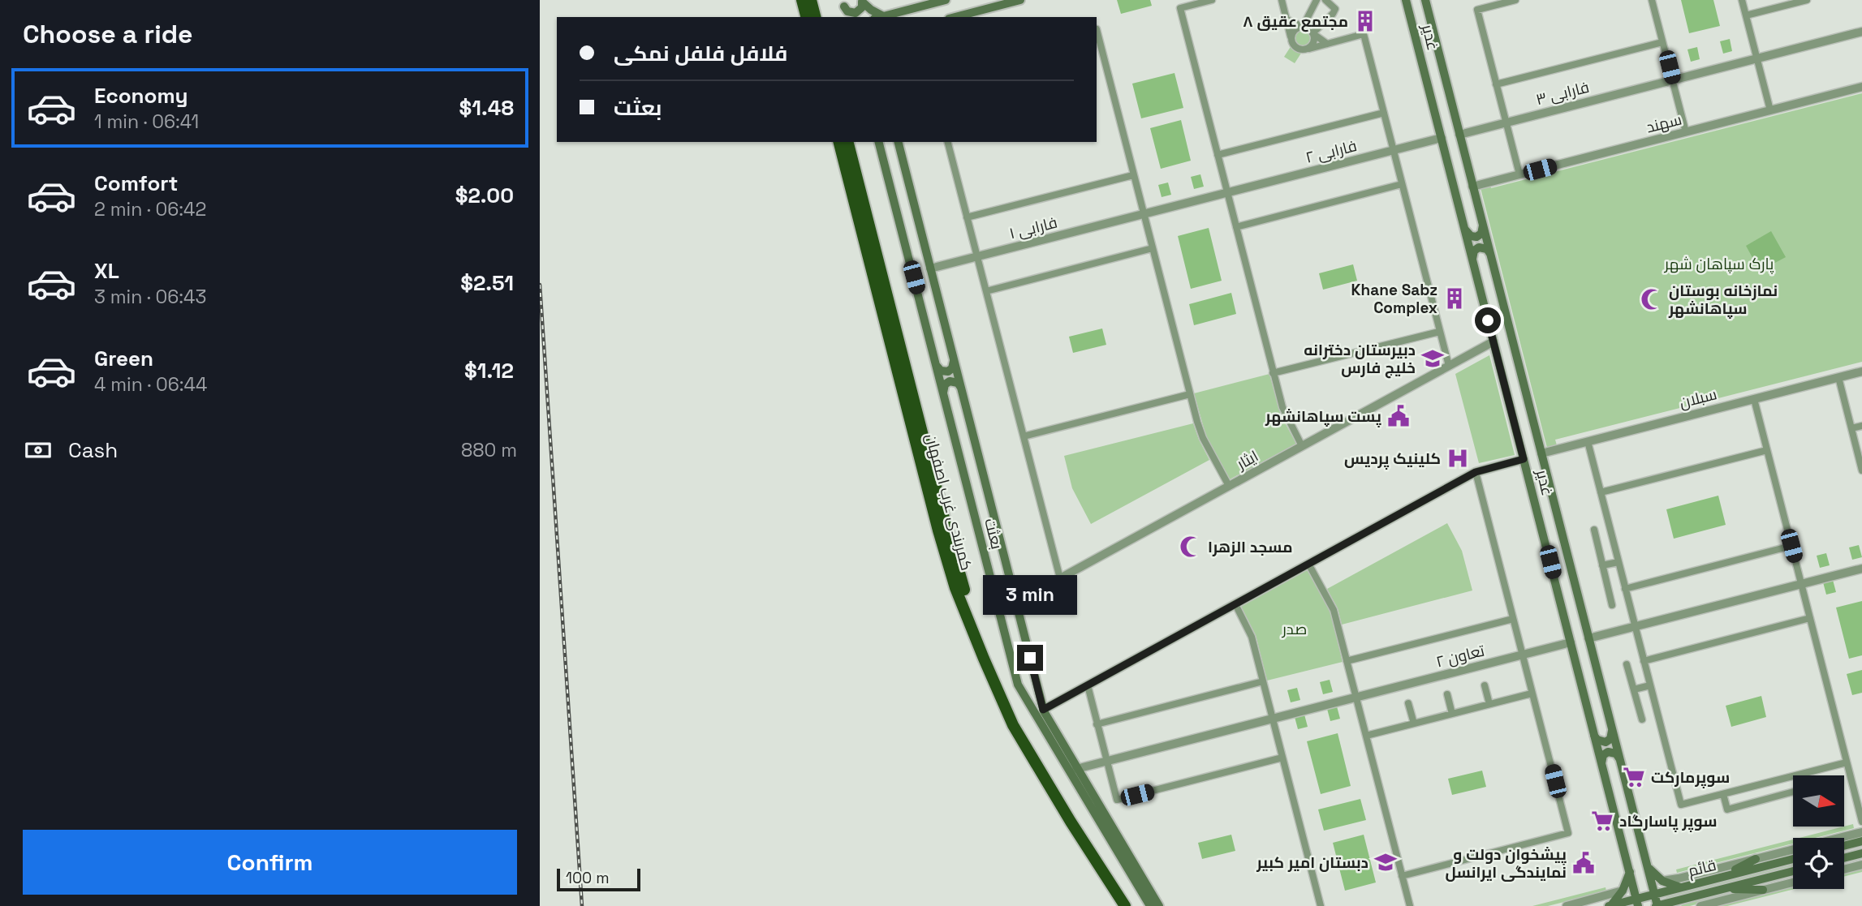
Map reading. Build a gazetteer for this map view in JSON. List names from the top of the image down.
{
  "streets": {
    "highway": ["کمربندی غرب اصفهان"],
    "main road": ["غدیر", "بعثت", "قائم"],
    "street": [
      "فارابی ۳",
      "سهند",
      "فارابی ۲",
      "فارابی ۱",
      "سبلان",
      "ایثار",
      "تعاون ۲"
    ]
  },
  "crossings": [
    ["غدیر", "فارابی ۳"],
    ["غدیر", "سهند"],
    ["غدیر", "فارابی ۲"],
    ["غدیر", "سبلان"],
    ["غدیر", "ایثار"],
    ["غدیر", "تعاون ۲"],
    ["غدیر", "قائم"],
    ["فارابی ۲", "فارابی ۱"],
    ["فارابی ۱", "بعثت"],
    ["ایثار", "بعثت"],
    ["بعثت", "تعاون ۲"]
  ],
  "parks": ["پارک سپاهان شهر", "صدر"],
  "places": {
    "building": ["مجتمع عقیق ۸", "Khane Sabz Complex"],
    "mosque": ["نمازخانه بوستان سپاهانشهر", "مسجد الزهرا"],
    "school or university": ["دبیرستان دخترانه خلیج فارس", "دبستان امیر کبیر"],
    "public building": ["پست سپاهانشهر", "پیشخوان دولت و نمایندگی ایرانسل"],
    "hospital": ["کلینیک پردیس"],
    "supermarket": ["سوپرمارکت", "سوپر پاسارگاد"]
  },
  "scale_bar": "100 m",
  "north": "right",
  "page": {
    "heading": "Choose a ride",
    "banner": ["فلافل فلفل نمکی", "بعثت"],
    "list": [
      {
        "name": "Economy",
        "note": "1 min · 06:41",
        "value": "$1.48"
      },
      {
        "name": "Comfort",
        "note": "2 min · 06:42",
        "value": "$2.00"
      },
      {
        "name": "XL",
        "note": "3 min · 06:43",
        "value": "$2.51"
      },
      {
        "name": "Green",
        "note": "4 min · 06:44",
        "value": "$1.12"
      }
    ],
    "pay": ["Cash", "880 m"],
    "bubble": "3 min",
    "buttons": "Confirm",
    "scale": "100 m"
  }
}
